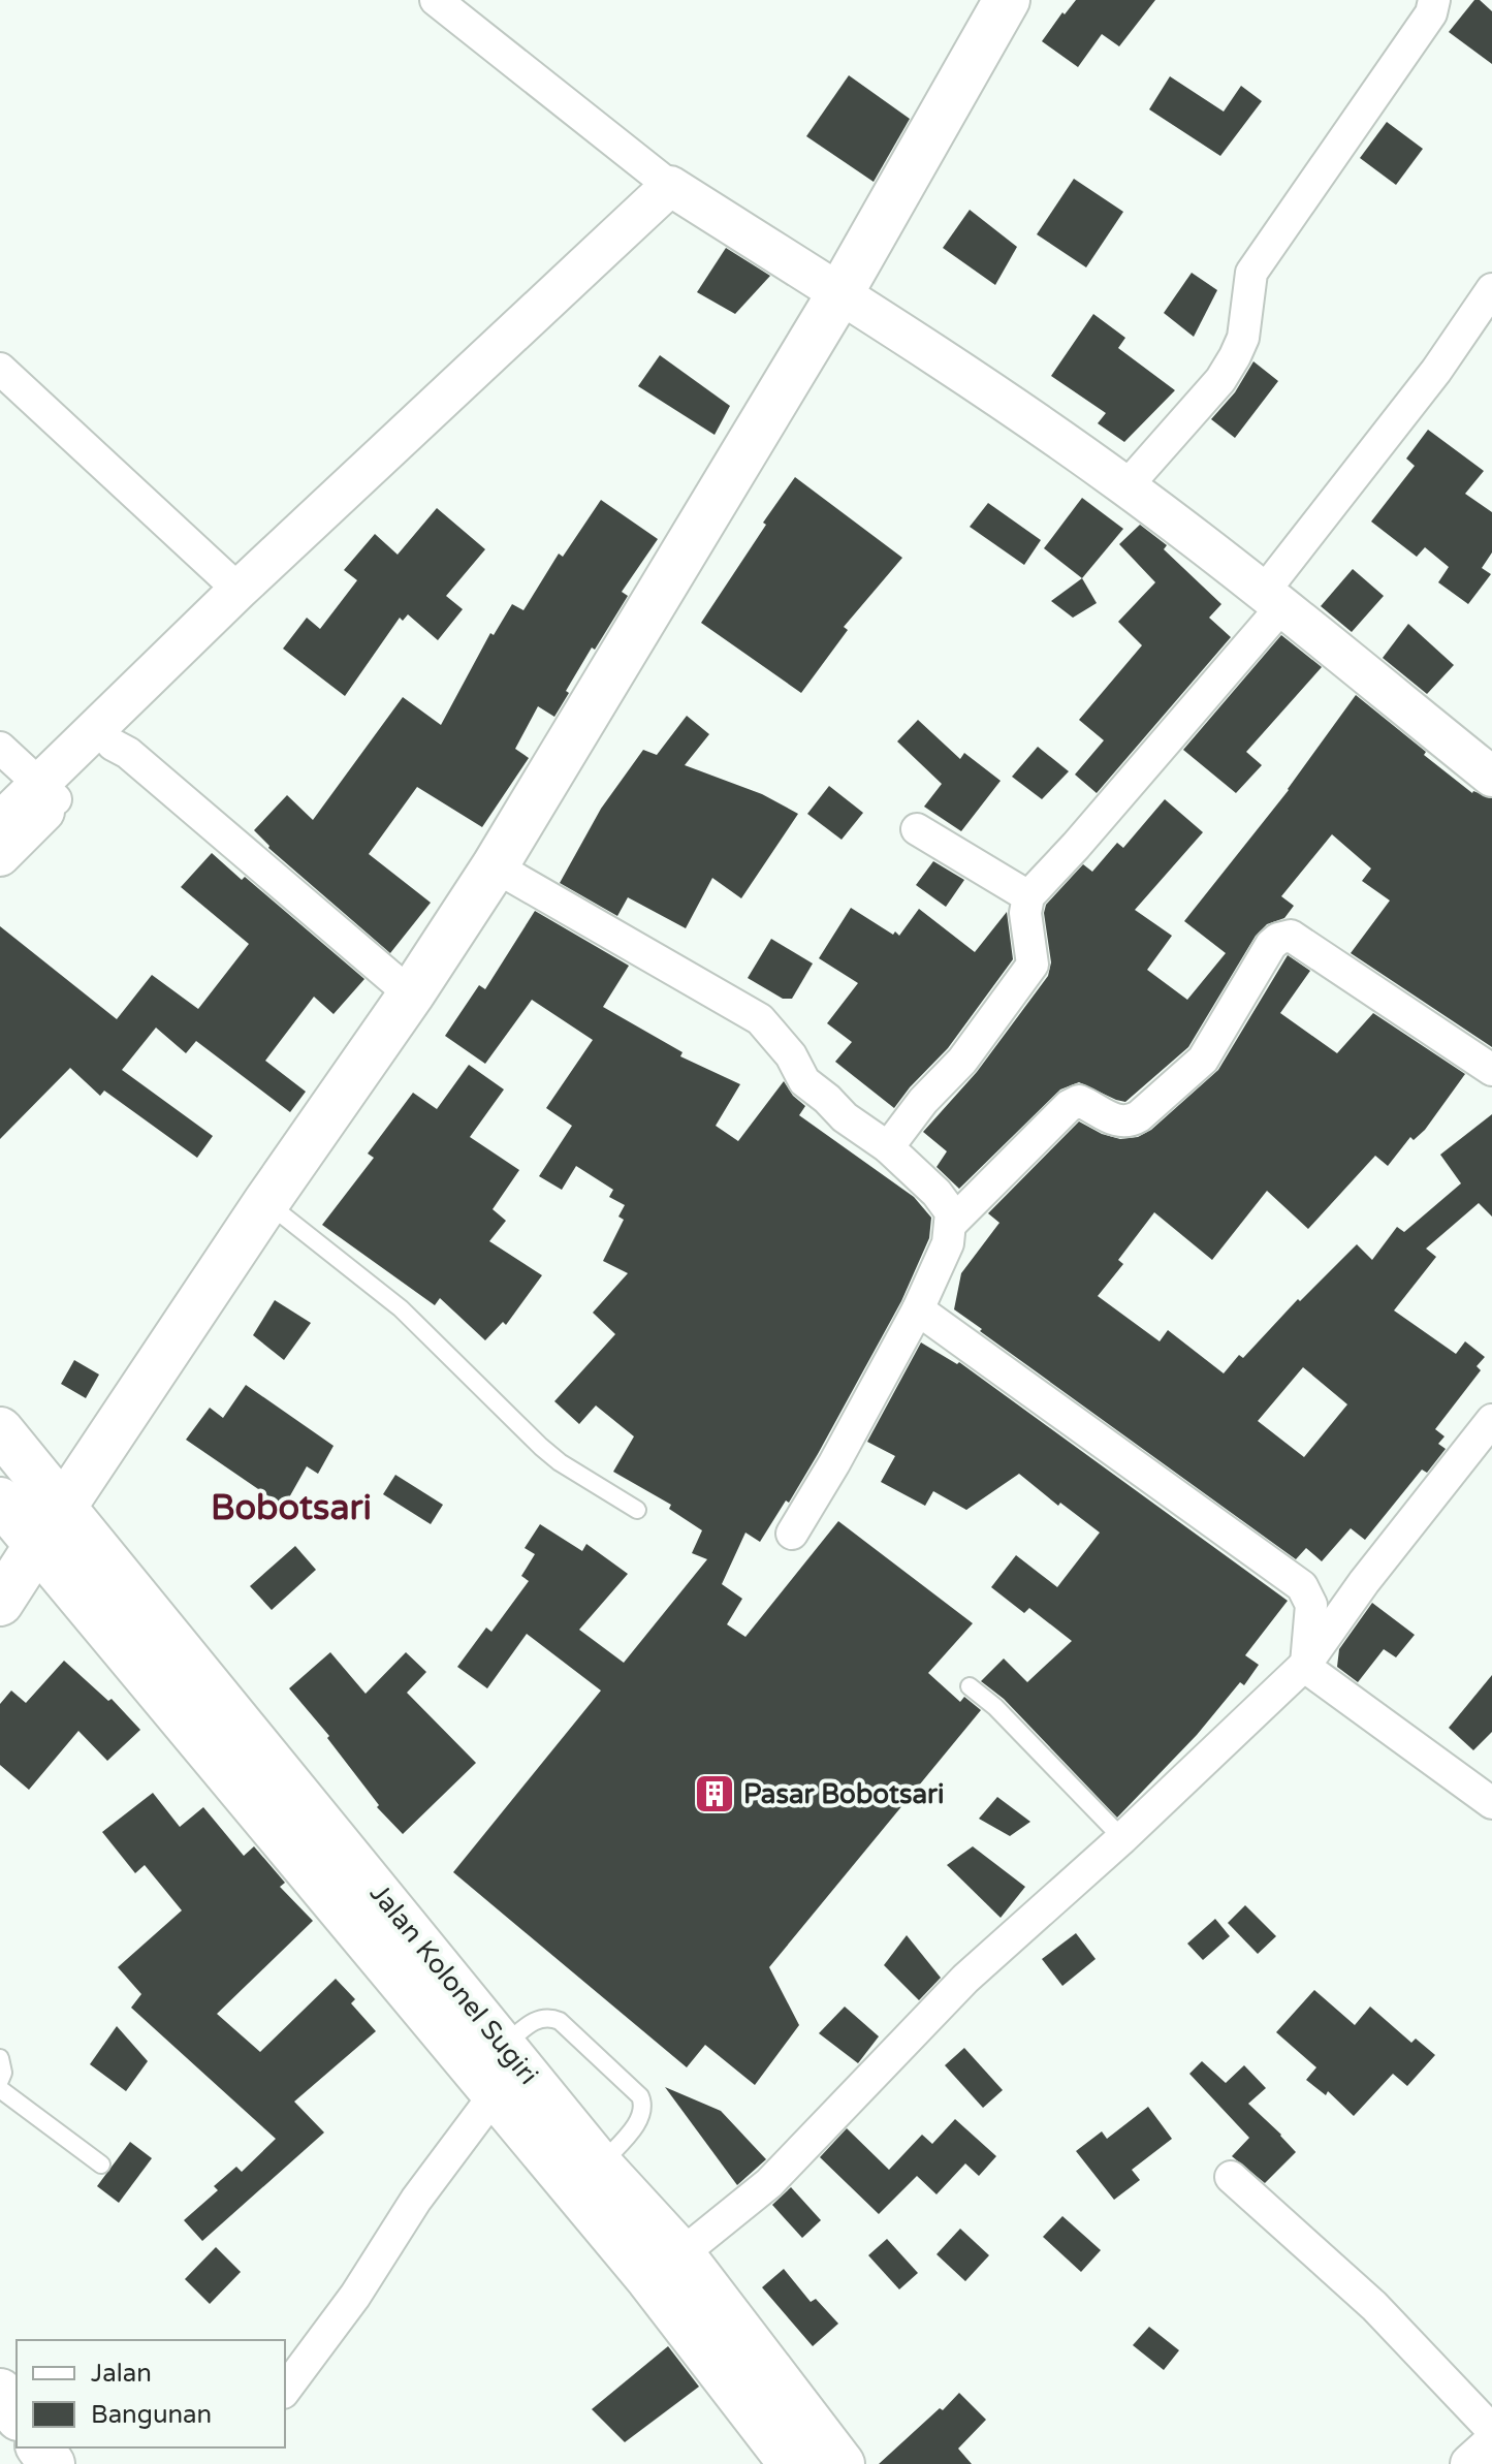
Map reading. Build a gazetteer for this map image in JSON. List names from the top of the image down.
{
  "streets": {
    "main road": ["Jalan Kolonel Sugiri"]
  },
  "districts": ["Bobotsari"],
  "places": {
    "building": ["Pasar Bobotsari"]
  },
  "legend": ["Jalan", "Bangunan"]
}
